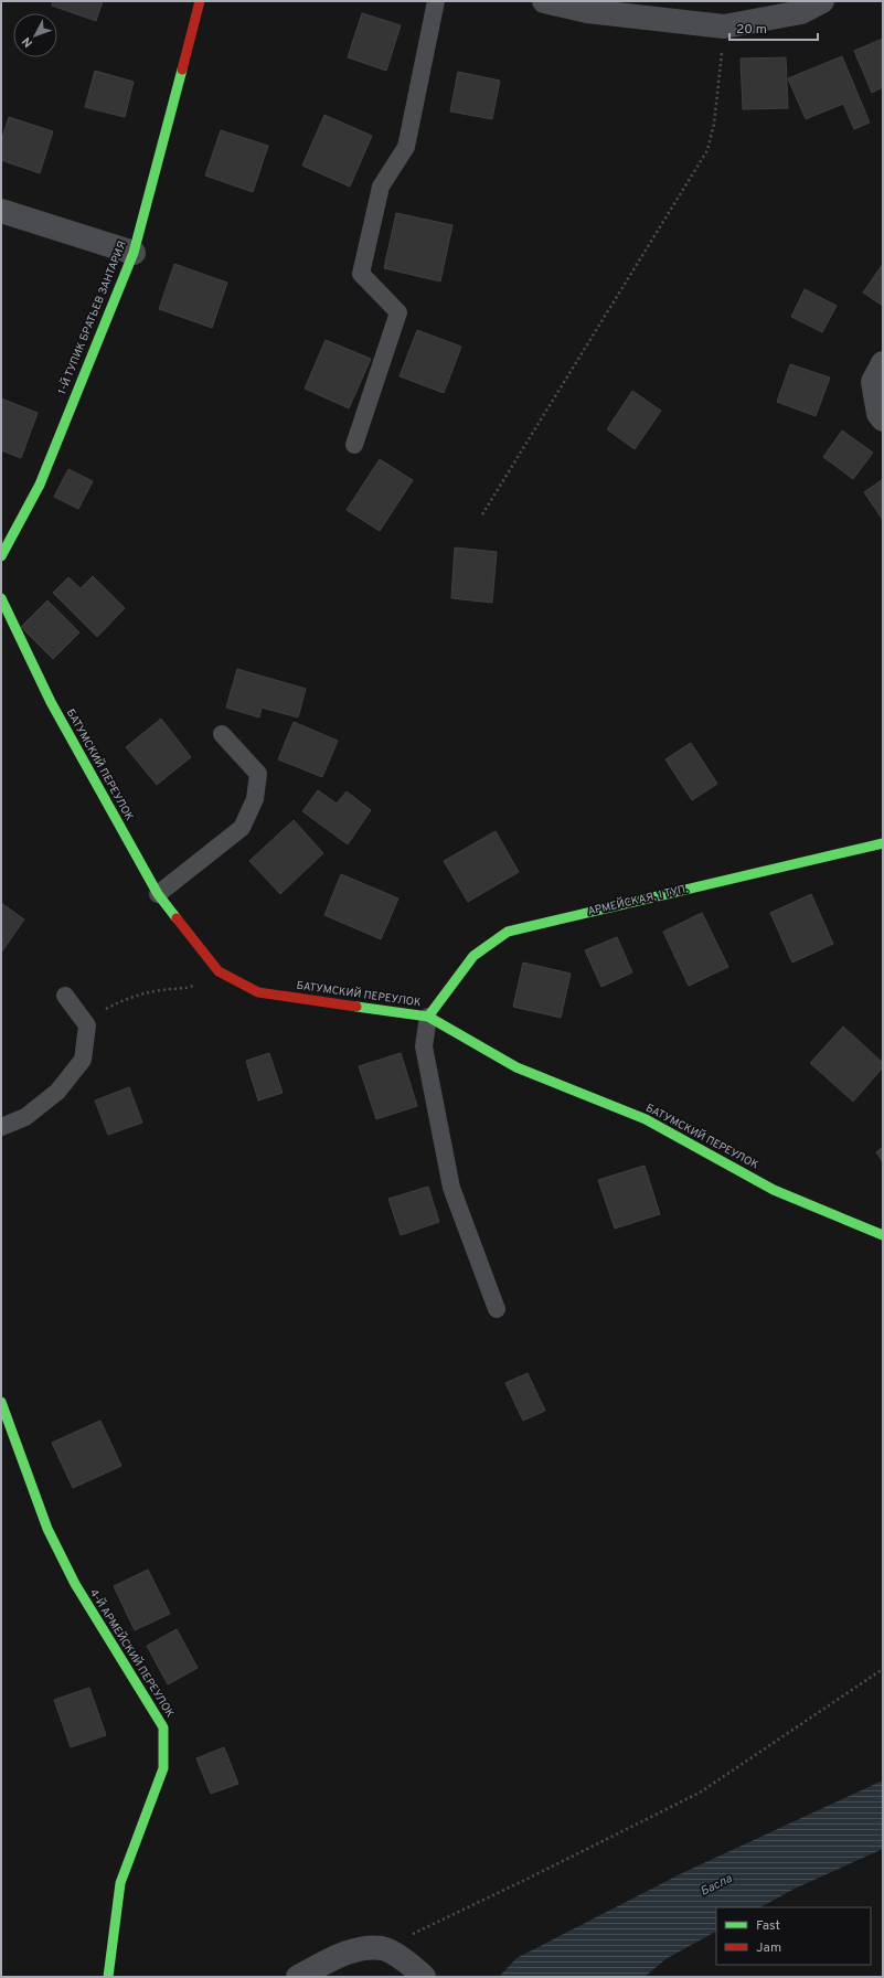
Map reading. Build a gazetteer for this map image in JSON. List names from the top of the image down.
{
  "streets": {
    "street": [
      "1-Й ТУПИК БРАТЬЕВ ЗАНТАРИЯ",
      "БАТУМСКИЙ ПЕРЕУЛОК",
      "АРМЕЙСКАЯ, 1 ТУП.",
      "4-Й АРМЕЙСКИЙ ПЕРЕУЛОК"
    ]
  },
  "crossings": [
    ["БАТУМСКИЙ ПЕРЕУЛОК", "АРМЕЙСКАЯ, 1 ТУП."]
  ],
  "water": ["Басла"],
  "legend": ["Fast", "Jam"],
  "scale_bar": "20 m",
  "north": "bottom left"
}
